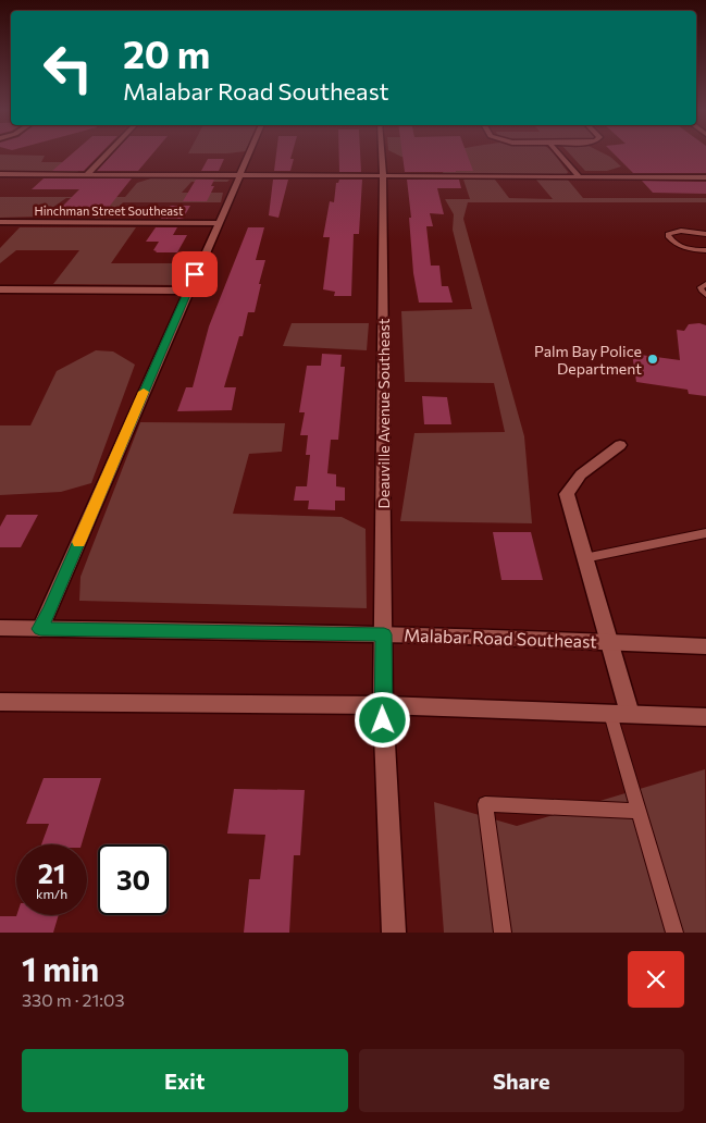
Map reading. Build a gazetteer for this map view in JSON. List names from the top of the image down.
{
  "streets": {
    "street": ["Hinchman Street Southeast", "Deauville Avenue Southeast", "Malabar Road Southeast"]
  },
  "crossings": [
    ["Deauville Avenue Southeast", "Malabar Road Southeast"]
  ],
  "places": ["Palm Bay Police Department"],
  "page": {
    "turn": ["20 m", "Malabar Road Southeast"],
    "speed": "21 km/h",
    "limit": "30",
    "heading": ["1 min", "330 m · 21:03"],
    "buttons": ["Exit", "Share"]
  }
}
